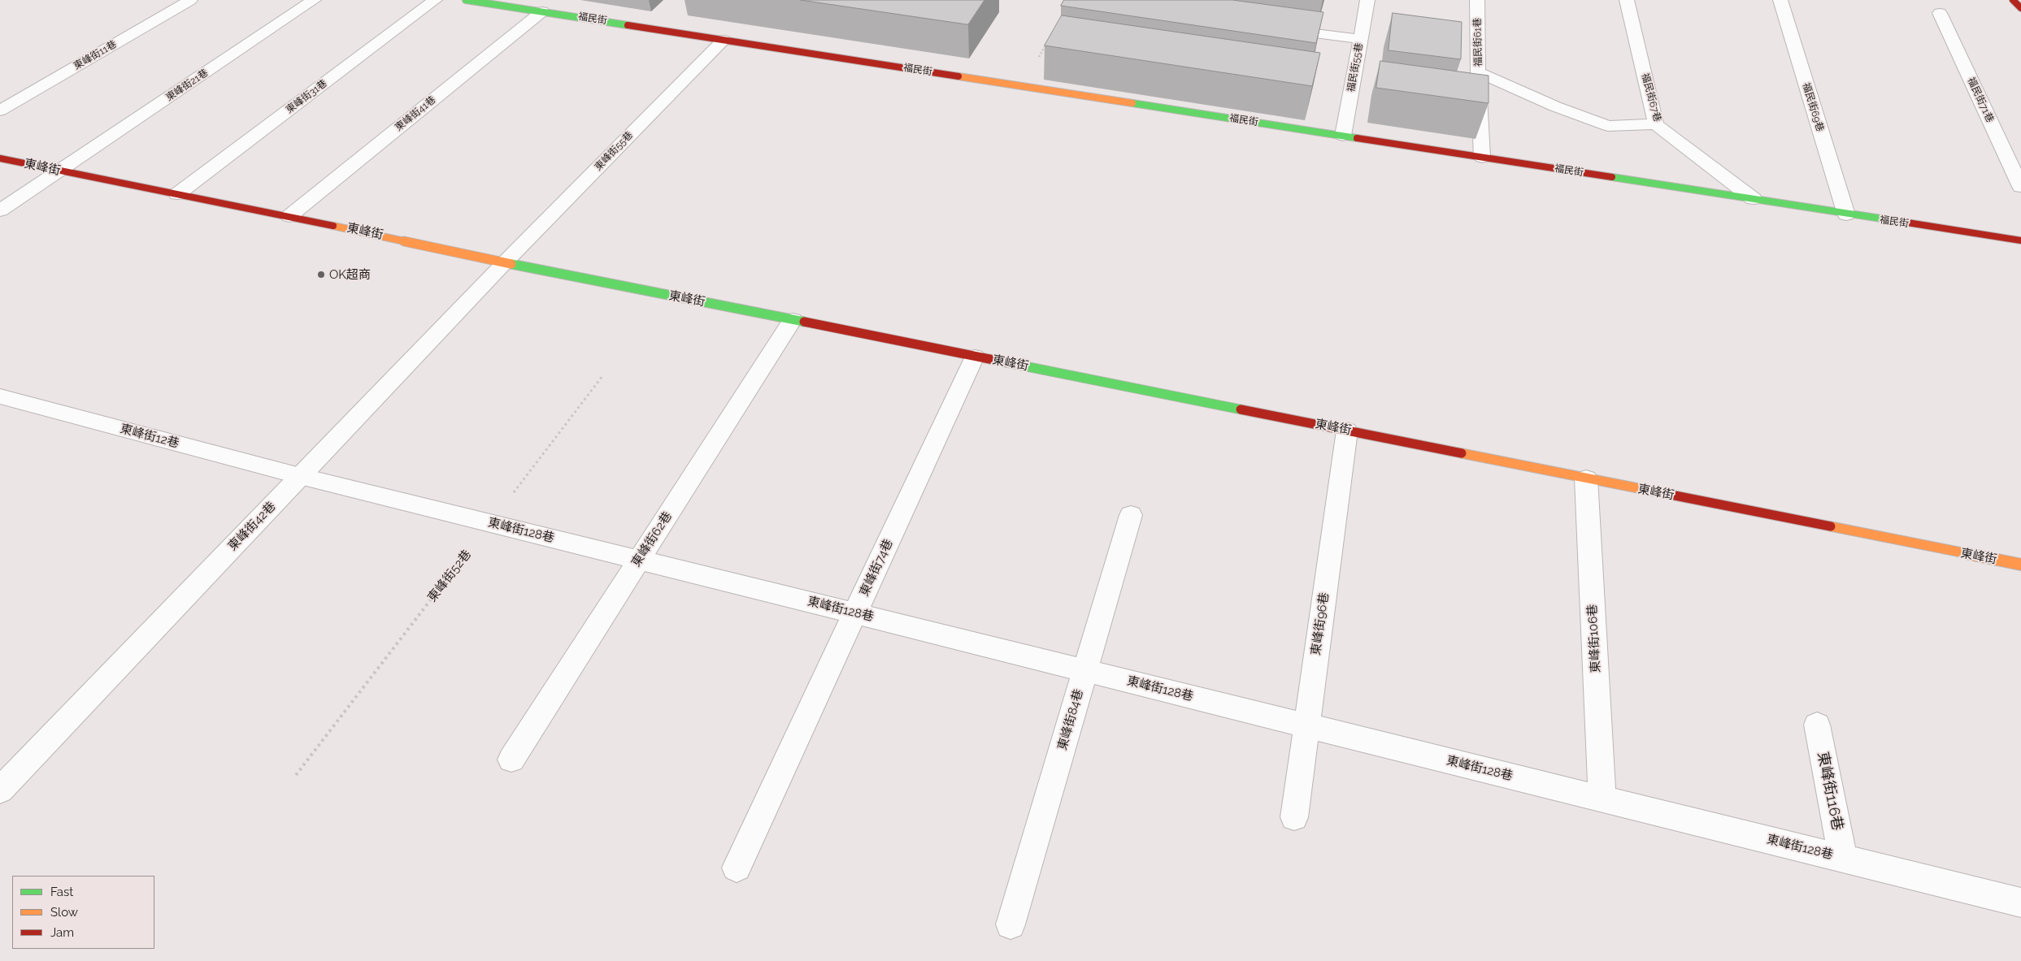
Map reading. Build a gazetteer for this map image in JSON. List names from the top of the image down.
{
  "streets": {
    "street": [
      "福民街",
      "福民街61巷",
      "東峰街11巷",
      "福民街55巷",
      "東峰街21巷",
      "東峰街31巷",
      "福民街67巷",
      "福民街71巷",
      "福民街69巷",
      "東峰街41巷",
      "東峰街55巷",
      "東峰街",
      "東峰街12巷",
      "東峰街42巷",
      "東峰街128巷",
      "東峰街62巷",
      "東峰街74巷",
      "東峰街96巷",
      "東峰街106巷",
      "東峰街84巷",
      "東峰街116巷"
    ],
    "path": ["東峰街52巷"]
  },
  "crossings": [
    ["福民街", "福民街61巷"],
    ["福民街", "福民街55巷"],
    ["福民街", "福民街67巷"],
    ["福民街", "福民街69巷"],
    ["福民街", "東峰街41巷"],
    ["福民街", "東峰街55巷"],
    ["東峰街21巷", "東峰街"],
    ["東峰街31巷", "東峰街"],
    ["東峰街41巷", "東峰街"],
    ["東峰街55巷", "東峰街"],
    ["東峰街55巷", "東峰街42巷"],
    ["東峰街", "東峰街42巷"],
    ["東峰街", "東峰街62巷"],
    ["東峰街", "東峰街74巷"],
    ["東峰街", "東峰街96巷"],
    ["東峰街", "東峰街106巷"],
    ["東峰街12巷", "東峰街42巷"],
    ["東峰街12巷", "東峰街128巷"],
    ["東峰街42巷", "東峰街128巷"],
    ["東峰街128巷", "東峰街62巷"],
    ["東峰街128巷", "東峰街74巷"],
    ["東峰街128巷", "東峰街52巷"],
    ["東峰街128巷", "東峰街96巷"],
    ["東峰街128巷", "東峰街106巷"],
    ["東峰街128巷", "東峰街84巷"],
    ["東峰街128巷", "東峰街116巷"]
  ],
  "places": ["OK超商"],
  "legend": ["Fast", "Slow", "Jam"]
}
